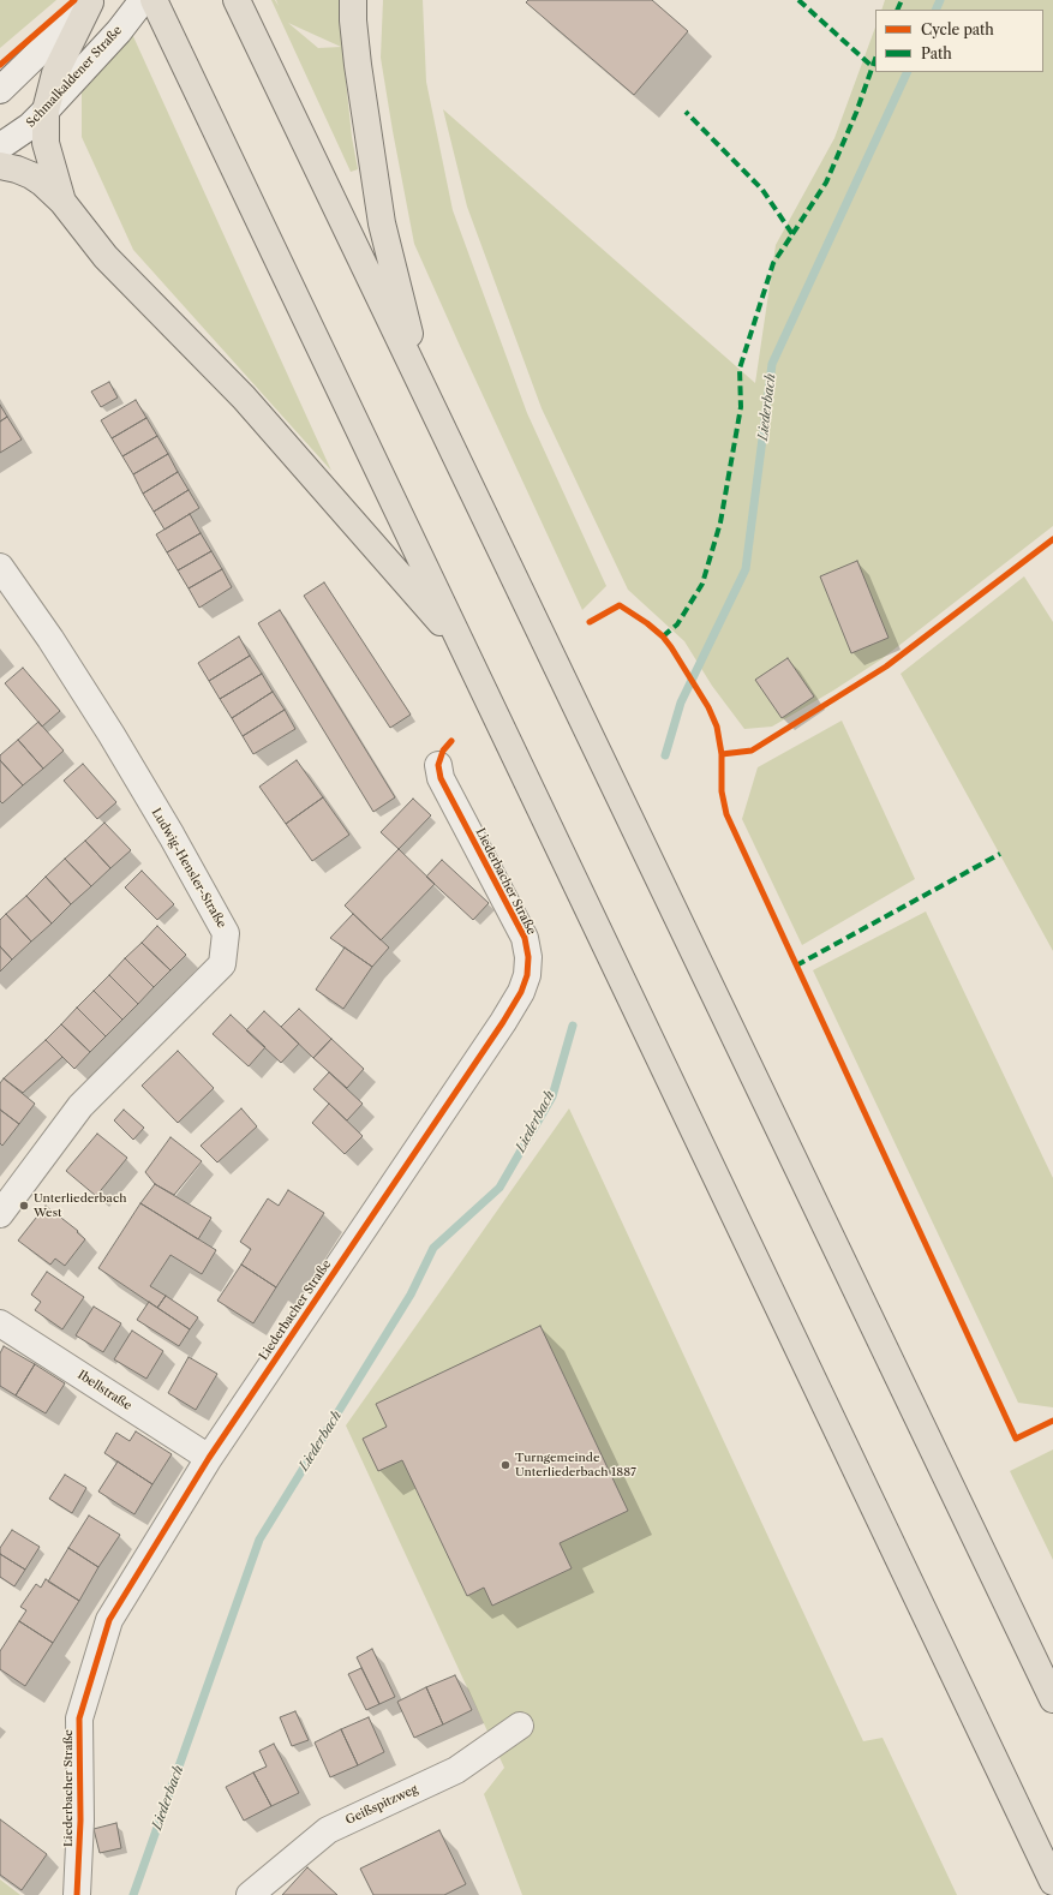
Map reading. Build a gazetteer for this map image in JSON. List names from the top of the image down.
{
  "streets": {
    "street": [
      "Schmalkaldener Straße",
      "Ludwig-Hensler-Straße",
      "Liederbacher Straße",
      "Ibellstraße",
      "Geißspitzweg"
    ]
  },
  "crossings": [
    ["Liederbacher Straße", "Ibellstraße"]
  ],
  "water": ["Liederbach"],
  "places": ["Unterliederbach West", "Turngemeinde Unterliederbach 1887"],
  "legend": ["Cycle path", "Path"]
}
